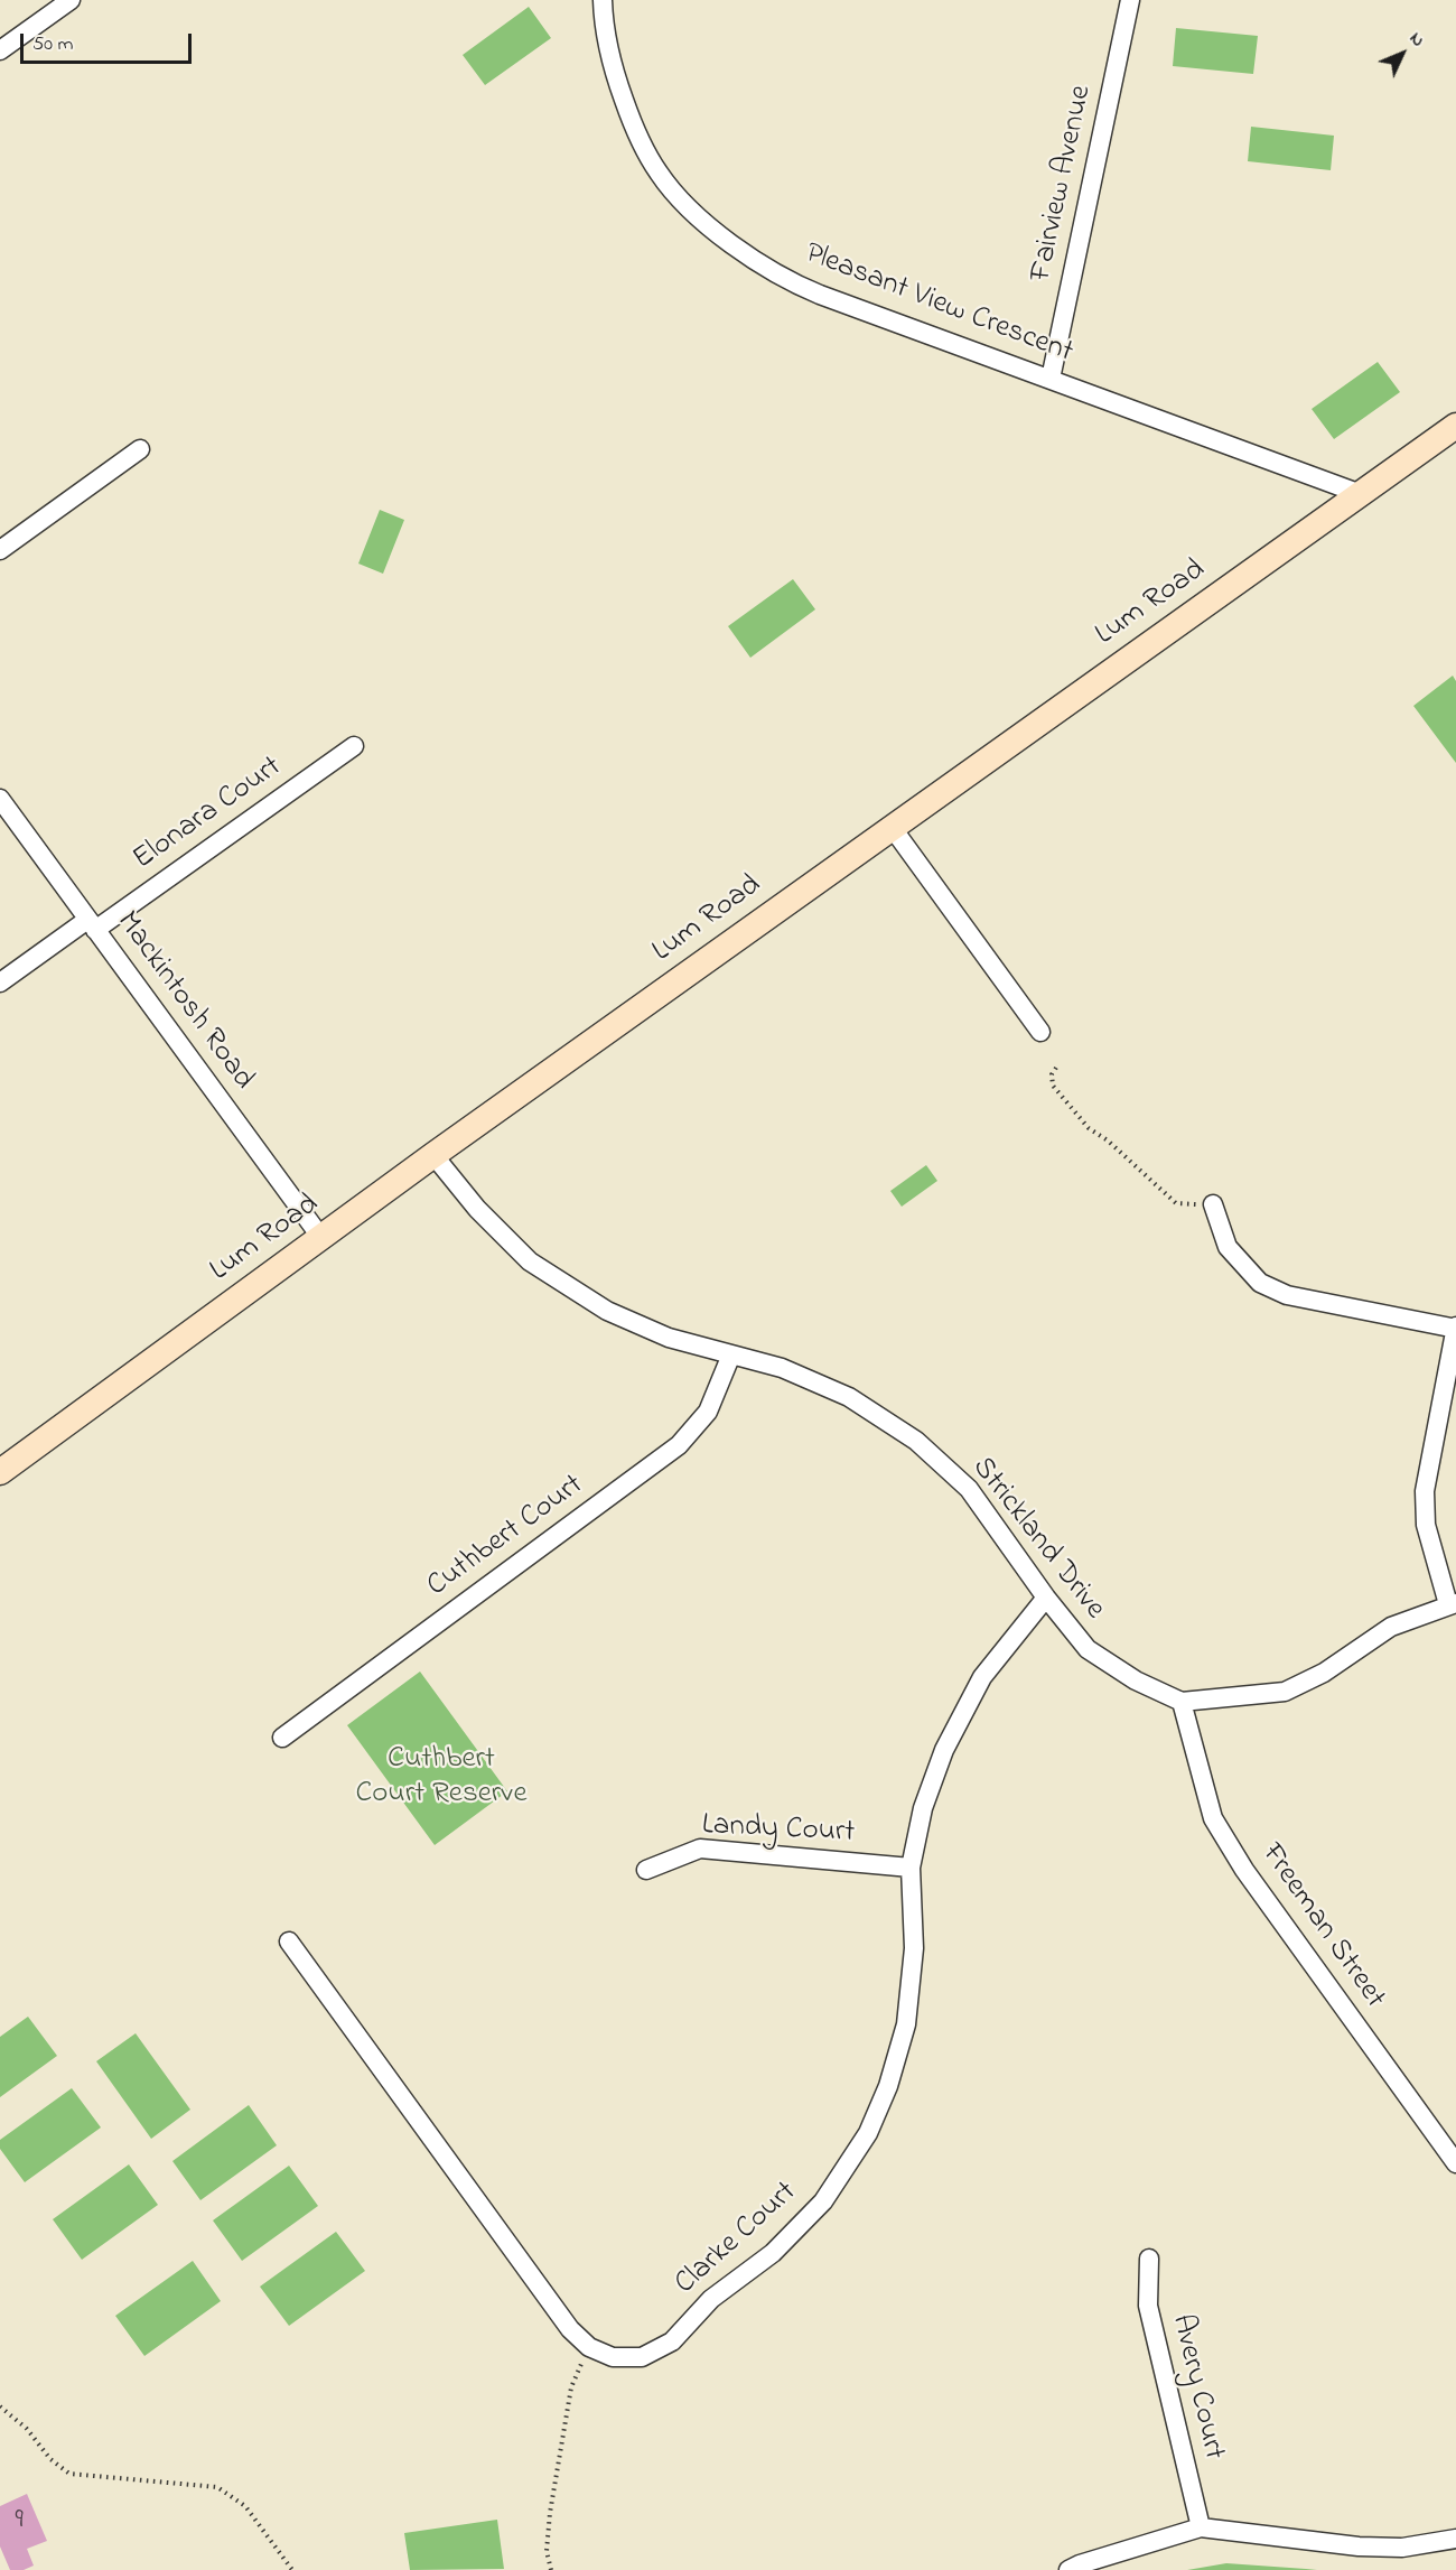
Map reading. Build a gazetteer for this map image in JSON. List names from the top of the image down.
{
  "streets": {
    "street": [
      "Fairview Avenue",
      "Pleasant View Crescent",
      "Lum Road",
      "Elonara Court",
      "Mackintosh Road",
      "Cuthbert Court",
      "Strickland Drive",
      "Landy Court",
      "Freeman Street",
      "Clarke Court",
      "Avery Court"
    ]
  },
  "crossings": [
    ["Fairview Avenue", "Pleasant View Crescent"],
    ["Pleasant View Crescent", "Lum Road"],
    ["Lum Road", "Mackintosh Road"],
    ["Lum Road", "Strickland Drive"],
    ["Elonara Court", "Mackintosh Road"],
    ["Cuthbert Court", "Strickland Drive"],
    ["Strickland Drive", "Freeman Street"],
    ["Strickland Drive", "Clarke Court"],
    ["Landy Court", "Clarke Court"]
  ],
  "parks": ["Cuthbert Court Reserve"],
  "house_numbers": ["9"],
  "scale_bar": "50 m",
  "north": "top right"
}
